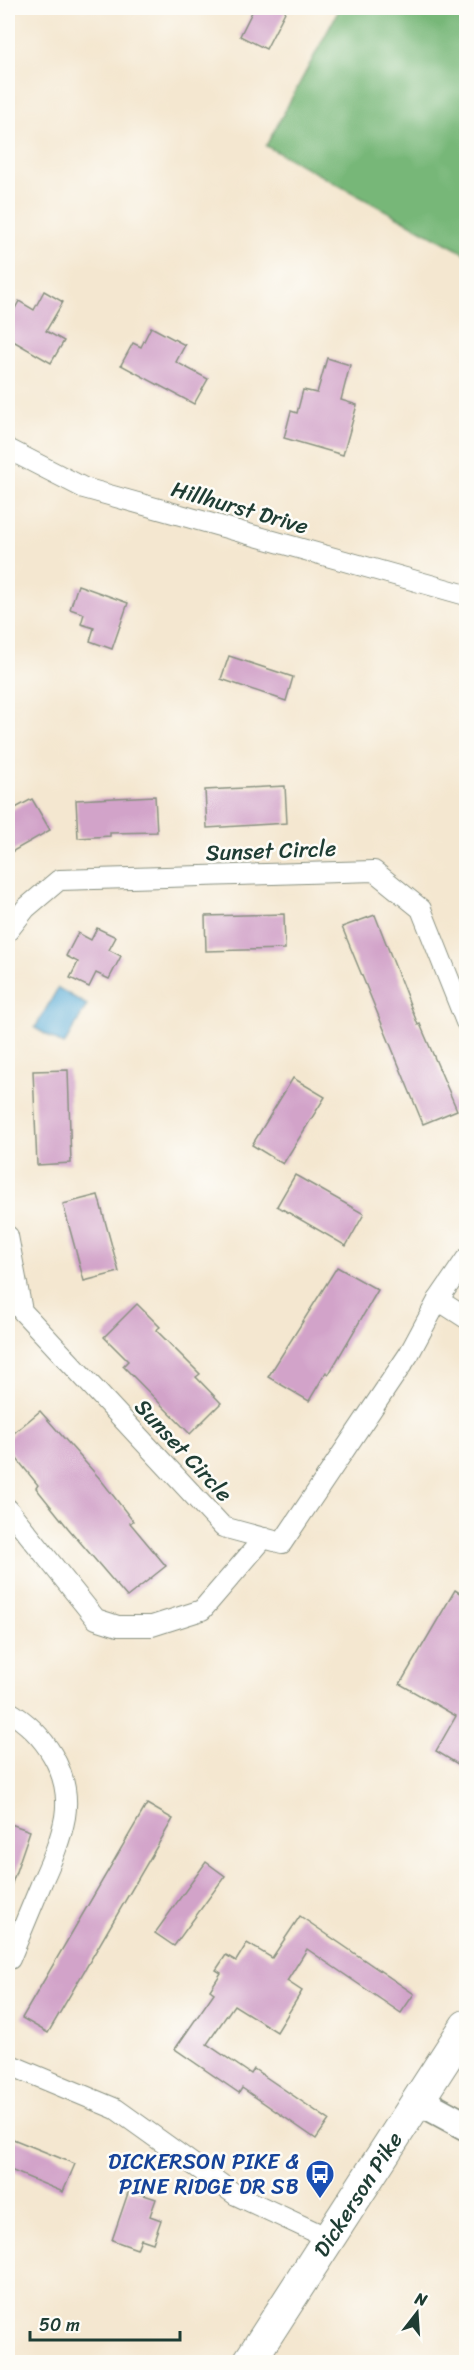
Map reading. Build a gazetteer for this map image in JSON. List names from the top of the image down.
{
  "streets": {
    "main road": ["Dickerson Pike"],
    "street": ["Hillhurst Drive", "Sunset Circle"]
  },
  "places": {
    "bus stop": ["DICKERSON PIKE & PINE RIDGE DR SB"]
  },
  "scale_bar": "50 m",
  "north": "top"
}
